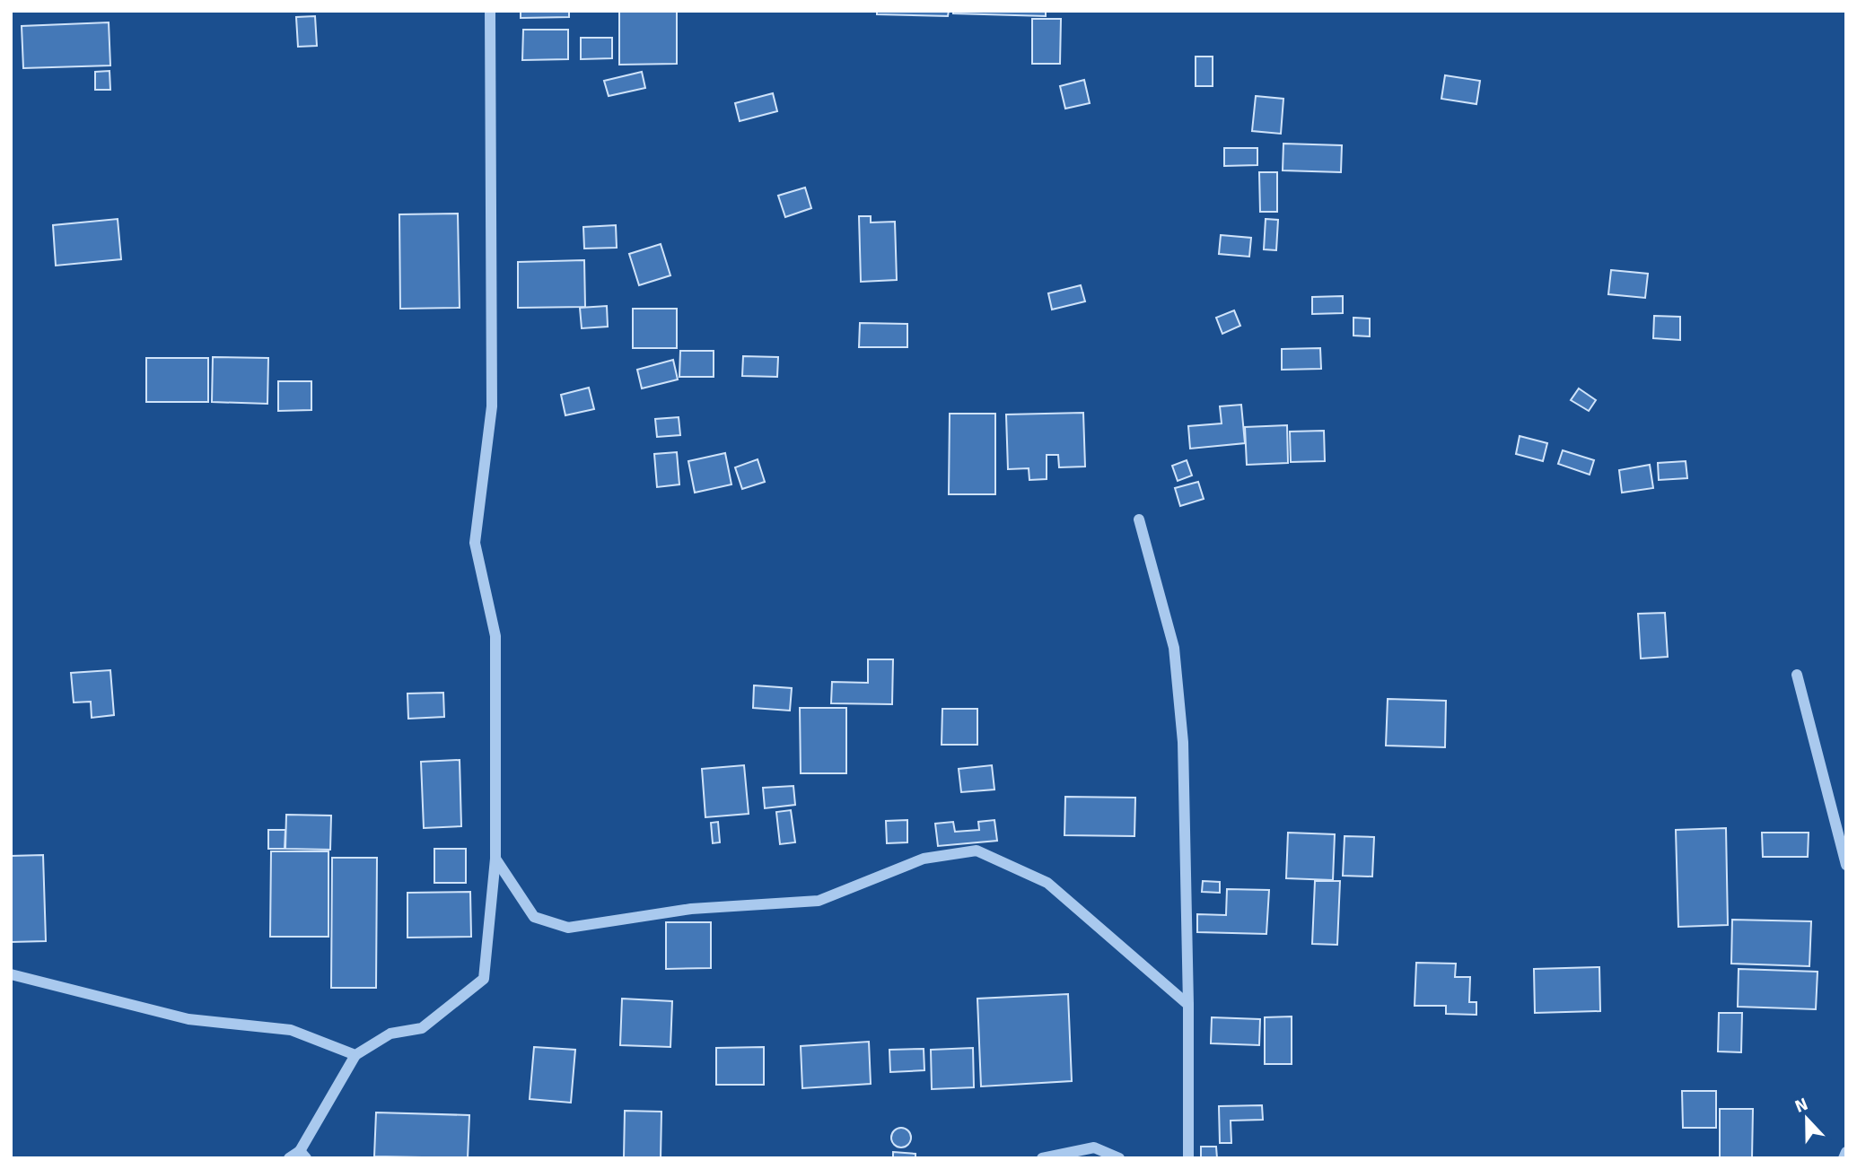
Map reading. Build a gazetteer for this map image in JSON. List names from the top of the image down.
{
  "north": "top"
}
